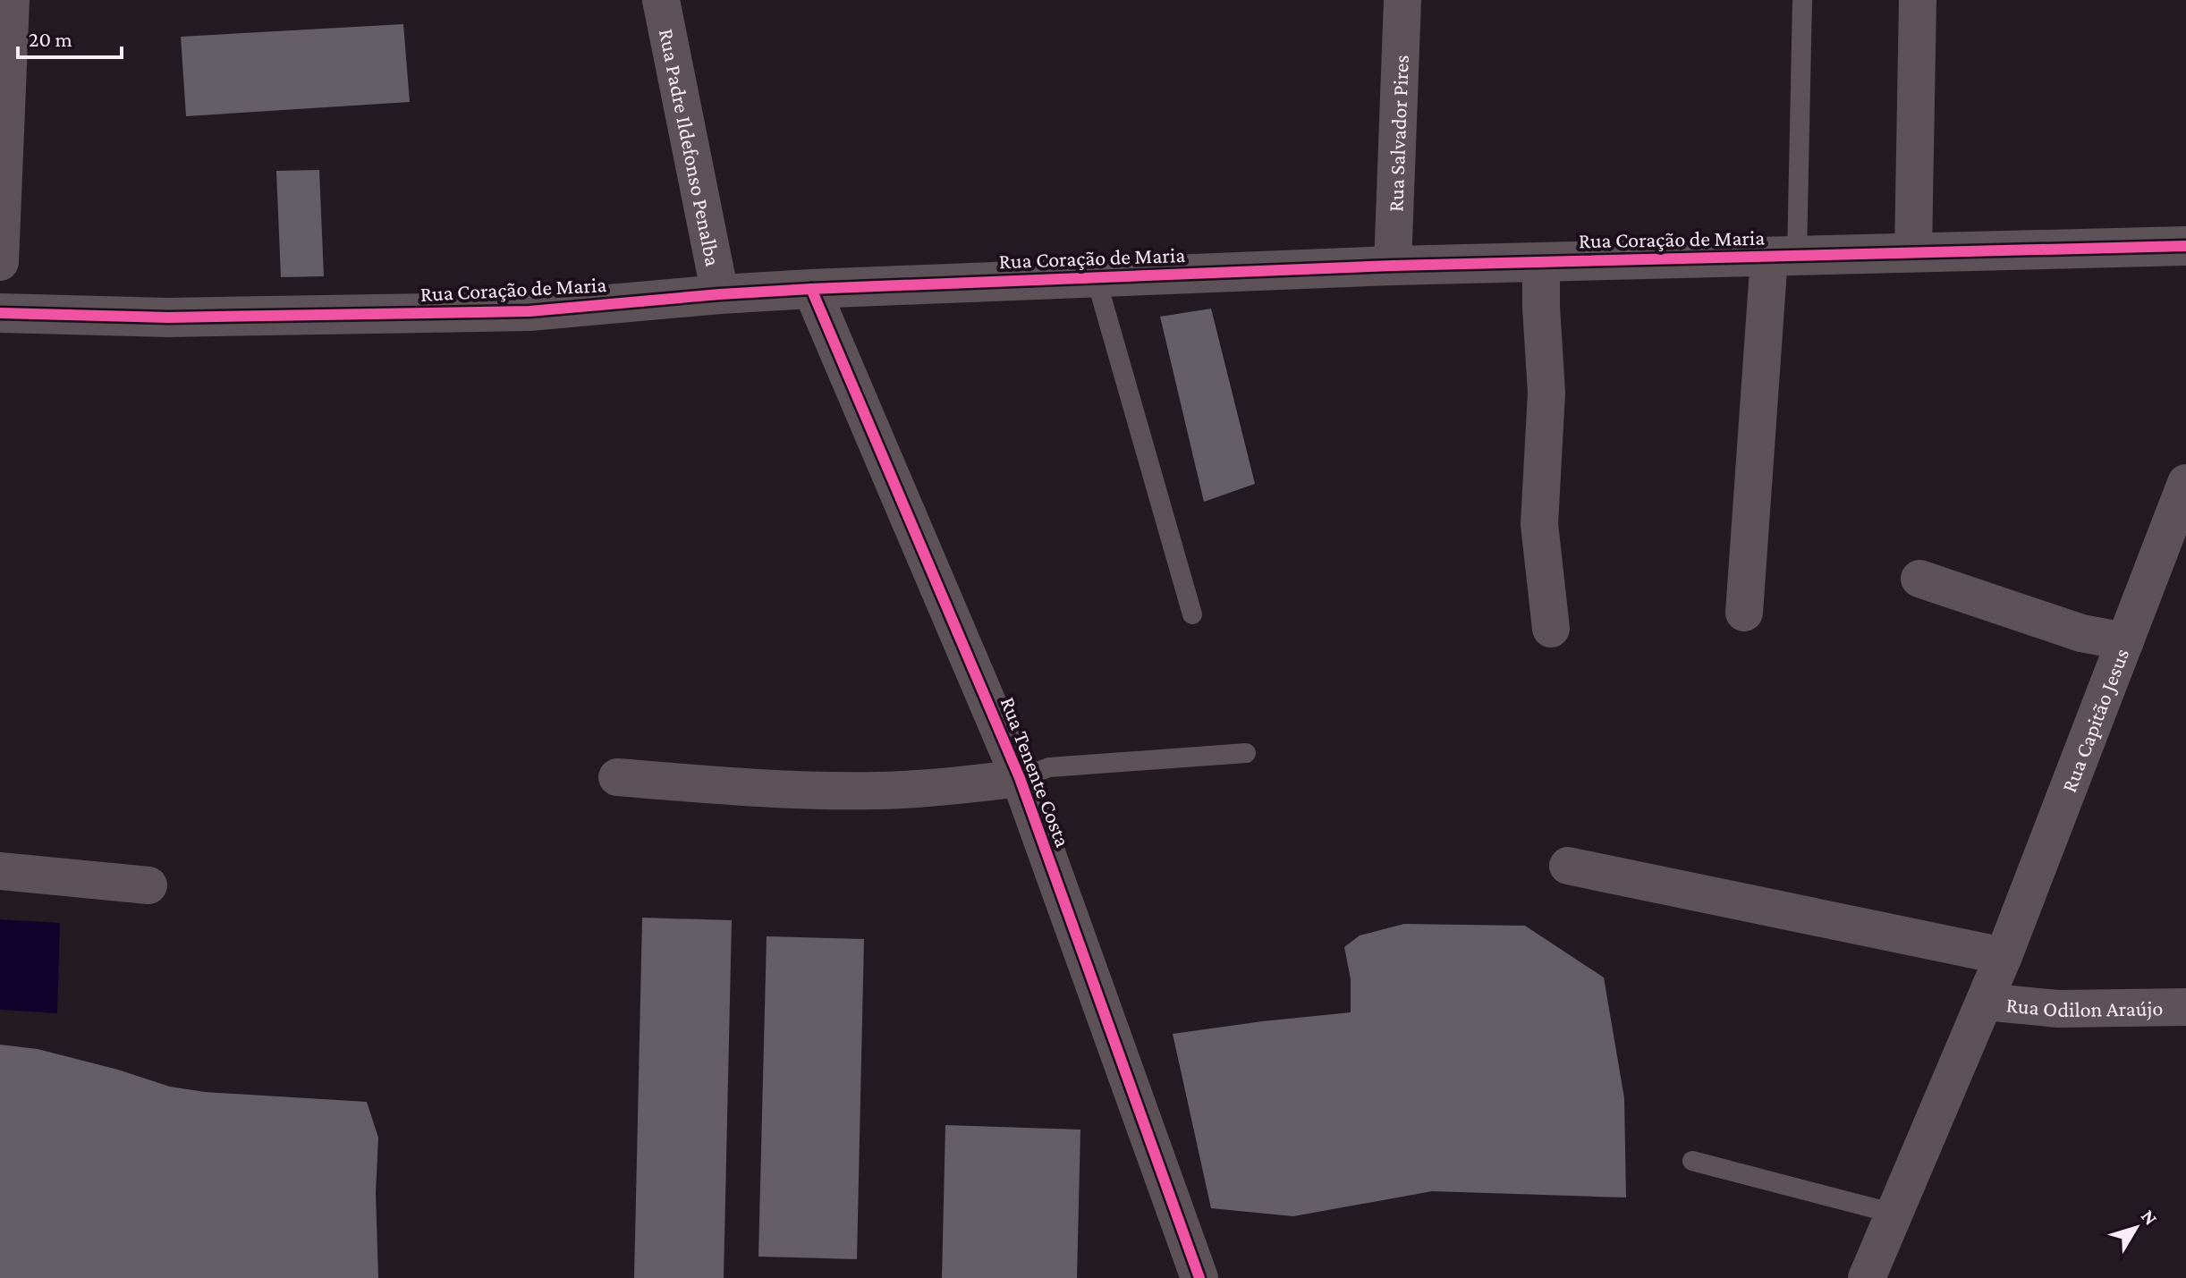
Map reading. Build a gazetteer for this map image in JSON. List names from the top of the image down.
{
  "streets": {
    "street": [
      "Rua Salvador Pires",
      "Rua Padre Ildefonso Penalba",
      "Rua Coração de Maria",
      "Rua Capitão Jesus",
      "Rua Tenente Costa",
      "Rua Odilon Araújo"
    ]
  },
  "crossings": [
    ["Rua Salvador Pires", "Rua Coração de Maria"],
    ["Rua Padre Ildefonso Penalba", "Rua Coração de Maria"],
    ["Rua Coração de Maria", "Rua Tenente Costa"],
    ["Rua Capitão Jesus", "Rua Odilon Araújo"]
  ],
  "scale_bar": "20 m",
  "north": "top right"
}
